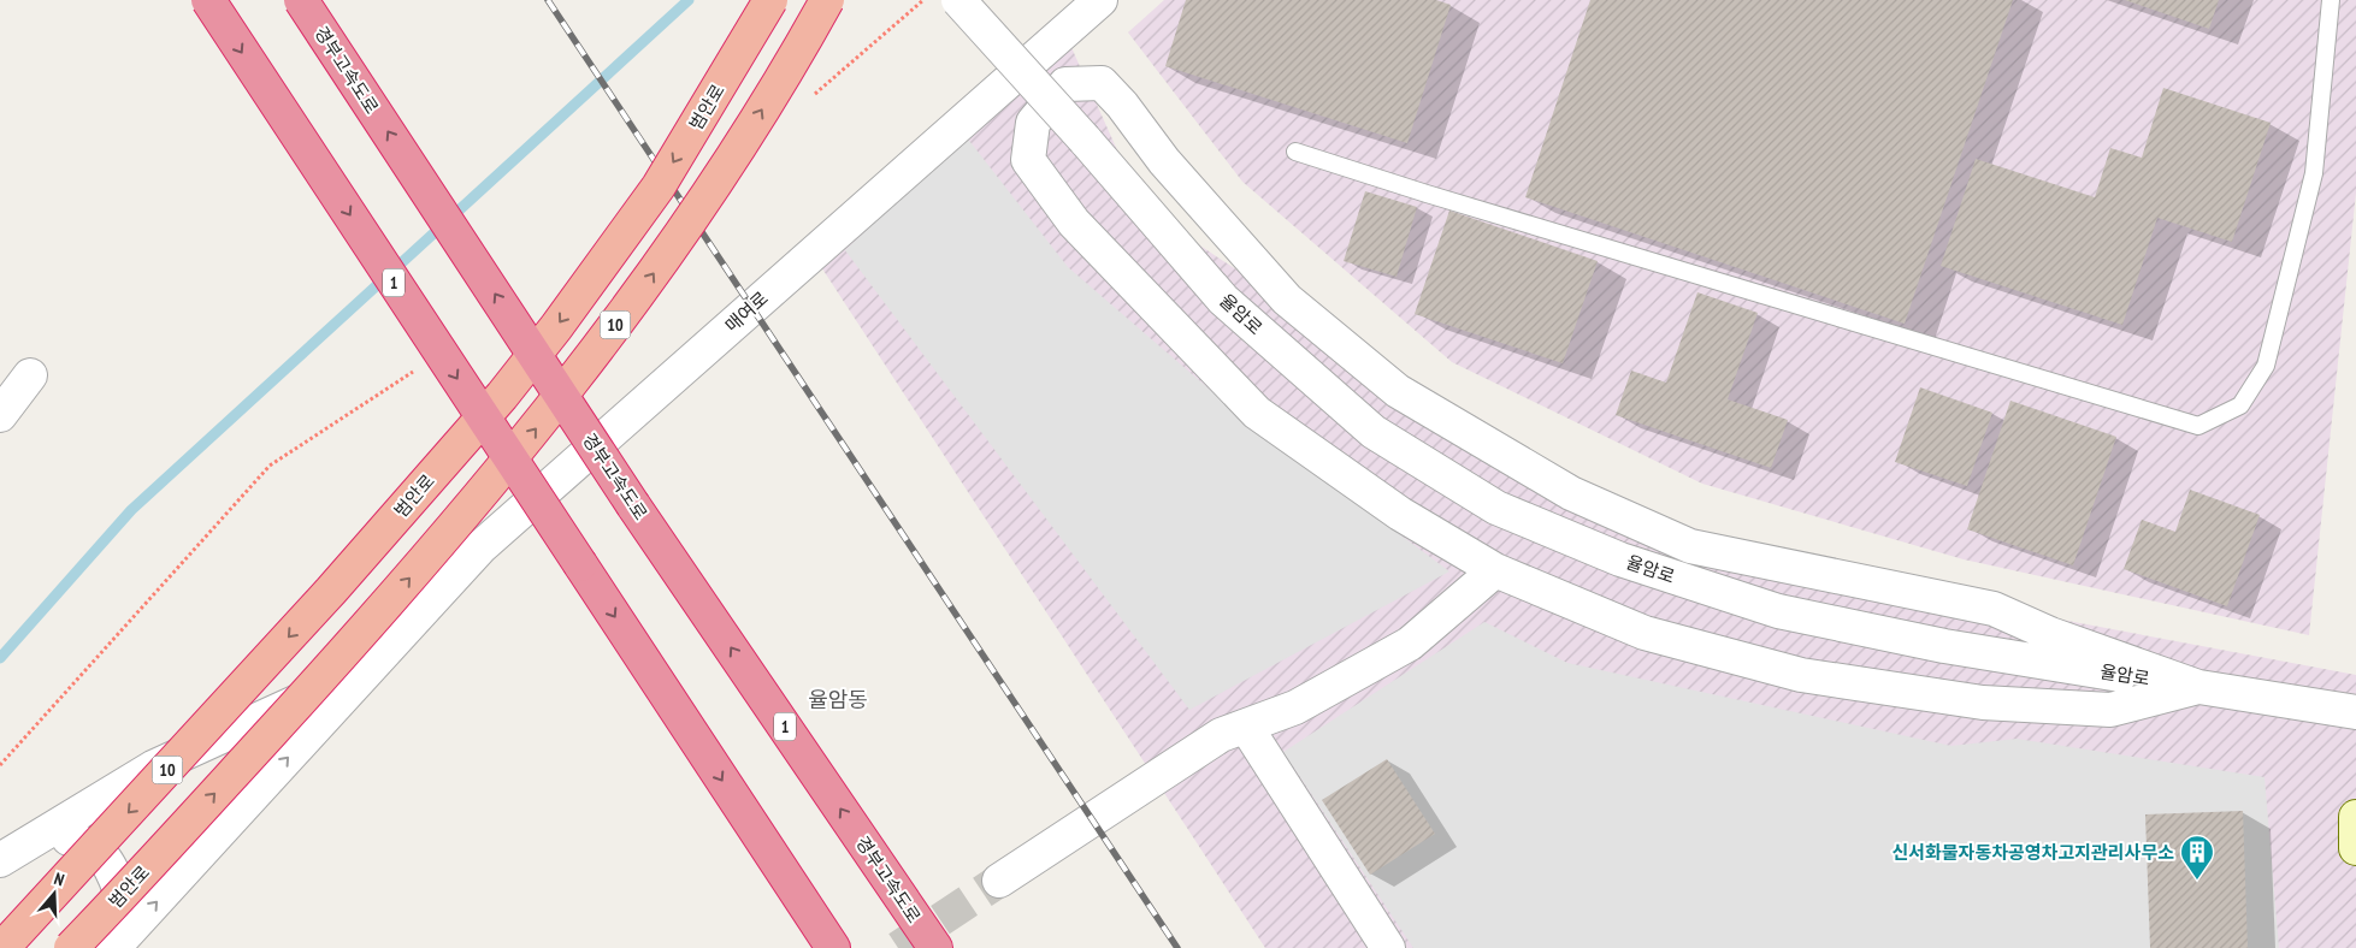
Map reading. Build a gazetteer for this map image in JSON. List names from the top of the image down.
{
  "streets": {
    "highway": [
      "경부고속도로",
      "범안로",
      "1",
      "10"
    ],
    "street": ["매여로", "율암로"]
  },
  "crossings": [
    ["범안로", "매여로"]
  ],
  "districts": ["율암동"],
  "places": {
    "building": ["신서화물자동차공영차고지관리사무소"]
  },
  "north": "top"
}
